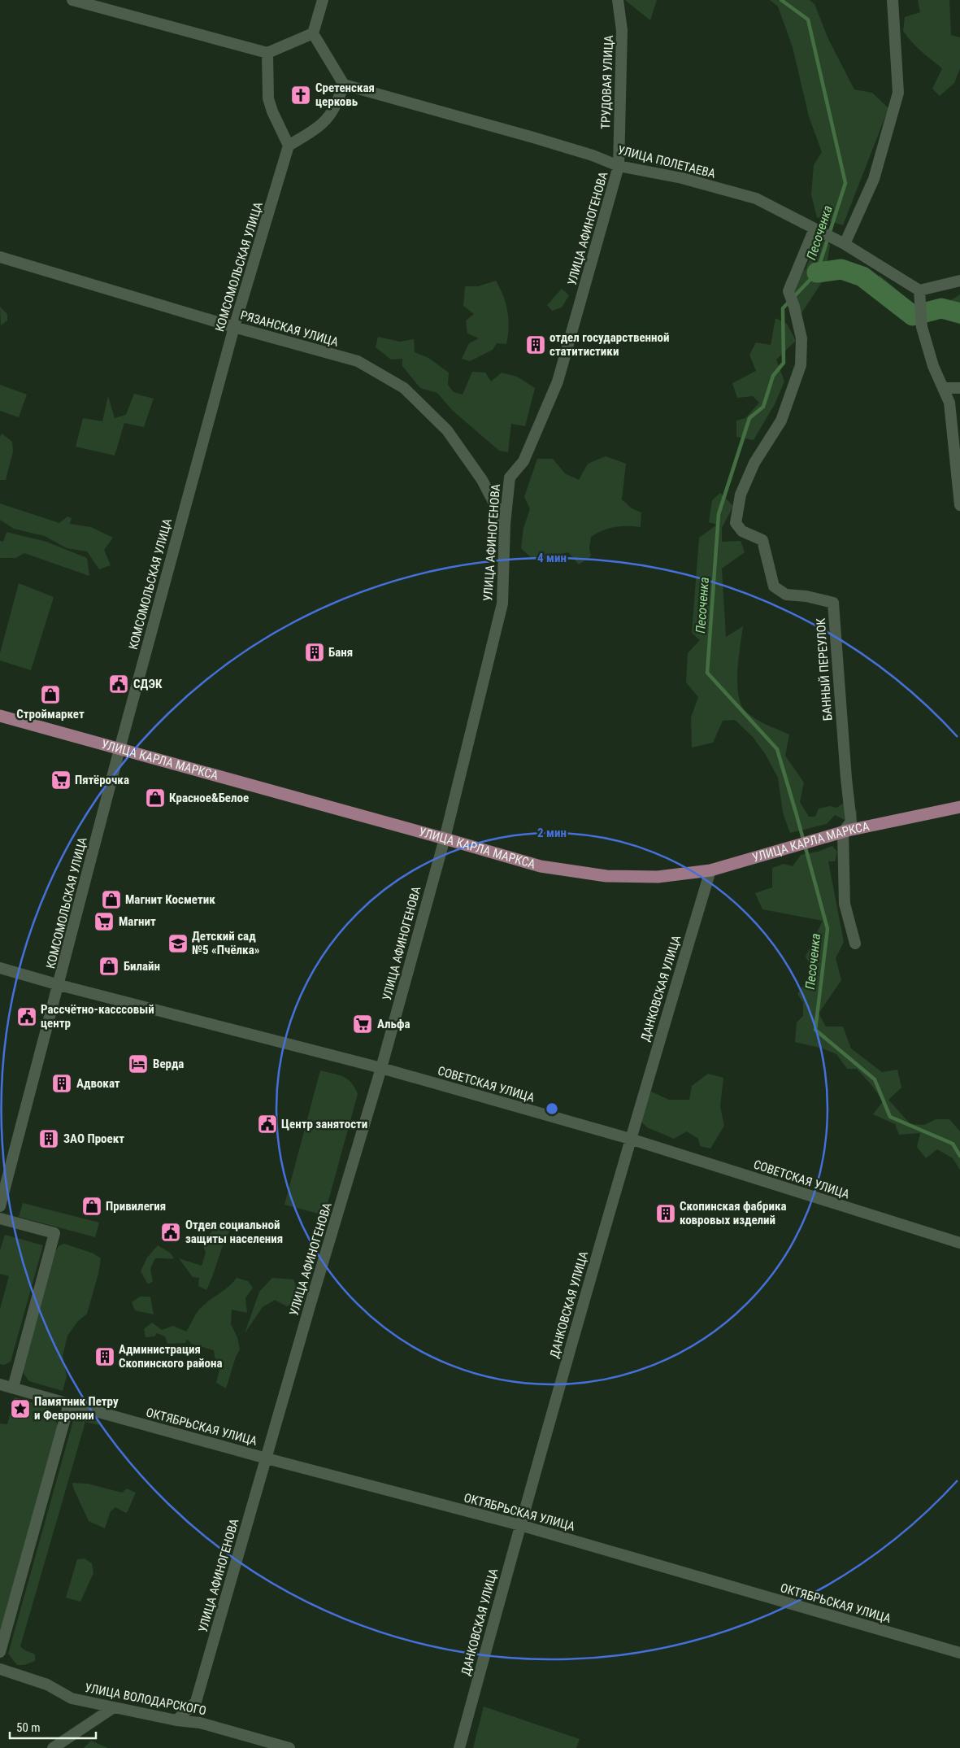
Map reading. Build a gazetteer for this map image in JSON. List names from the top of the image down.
{
  "streets": {
    "main road": ["УЛИЦА КАРЛА МАРКСА"],
    "street": [
      "ТРУДОВАЯ УЛИЦА",
      "УЛИЦА ПОЛЕТАЕВА",
      "УЛИЦА АФИНОГЕНОВА",
      "КОМСОМОЛЬСКАЯ УЛИЦА",
      "РЯЗАНСКАЯ УЛИЦА",
      "БАННЫЙ ПЕРЕУЛОК",
      "ДАНКОВСКАЯ УЛИЦА",
      "СОВЕТСКАЯ УЛИЦА",
      "ОКТЯБРЬСКАЯ УЛИЦА",
      "УЛИЦА ВОЛОДАРСКОГО"
    ]
  },
  "crossings": [
    ["ТРУДОВАЯ УЛИЦА", "УЛИЦА ПОЛЕТАЕВА"],
    ["ТРУДОВАЯ УЛИЦА", "УЛИЦА АФИНОГЕНОВА"],
    ["УЛИЦА ПОЛЕТАЕВА", "УЛИЦА АФИНОГЕНОВА"],
    ["УЛИЦА ПОЛЕТАЕВА", "БАННЫЙ ПЕРЕУЛОК"],
    ["УЛИЦА АФИНОГЕНОВА", "РЯЗАНСКАЯ УЛИЦА"],
    ["УЛИЦА АФИНОГЕНОВА", "УЛИЦА КАРЛА МАРКСА"],
    ["УЛИЦА АФИНОГЕНОВА", "СОВЕТСКАЯ УЛИЦА"],
    ["УЛИЦА АФИНОГЕНОВА", "ОКТЯБРЬСКАЯ УЛИЦА"],
    ["УЛИЦА АФИНОГЕНОВА", "УЛИЦА ВОЛОДАРСКОГО"],
    ["КОМСОМОЛЬСКАЯ УЛИЦА", "РЯЗАНСКАЯ УЛИЦА"],
    ["КОМСОМОЛЬСКАЯ УЛИЦА", "УЛИЦА КАРЛА МАРКСА"],
    ["КОМСОМОЛЬСКАЯ УЛИЦА", "СОВЕТСКАЯ УЛИЦА"],
    ["БАННЫЙ ПЕРЕУЛОК", "УЛИЦА КАРЛА МАРКСА"],
    ["УЛИЦА КАРЛА МАРКСА", "ДАНКОВСКАЯ УЛИЦА"],
    ["ДАНКОВСКАЯ УЛИЦА", "СОВЕТСКАЯ УЛИЦА"],
    ["ДАНКОВСКАЯ УЛИЦА", "ОКТЯБРЬСКАЯ УЛИЦА"]
  ],
  "water": ["Песоченка"],
  "places": {
    "church": ["Сретенская церковь"],
    "building": [
      "отдел государственной статитистики",
      "Баня",
      "Адвокат",
      "ЗАО Проект",
      "Скопинская фабрика ковровых изделий",
      "Администрация Скопинского района"
    ],
    "public building": [
      "СДЭК",
      "Рассчётно-касссовый центр",
      "Центр занятости",
      "Отдел социальной защиты населения"
    ],
    "shop": [
      "Строймаркет",
      "Красное&Белое",
      "Магнит Косметик",
      "Билайн",
      "Привилегия"
    ],
    "supermarket": ["Пятёрочка", "Магнит", "Альфа"],
    "school or university": ["Детский сад №5 «Пчёлка»"],
    "hotel": ["Верда"],
    "place": ["Памятник Петру и Февронии"]
  },
  "scale_bar": "50 m",
  "rings": ["4 мин", "2 мин"]
}
